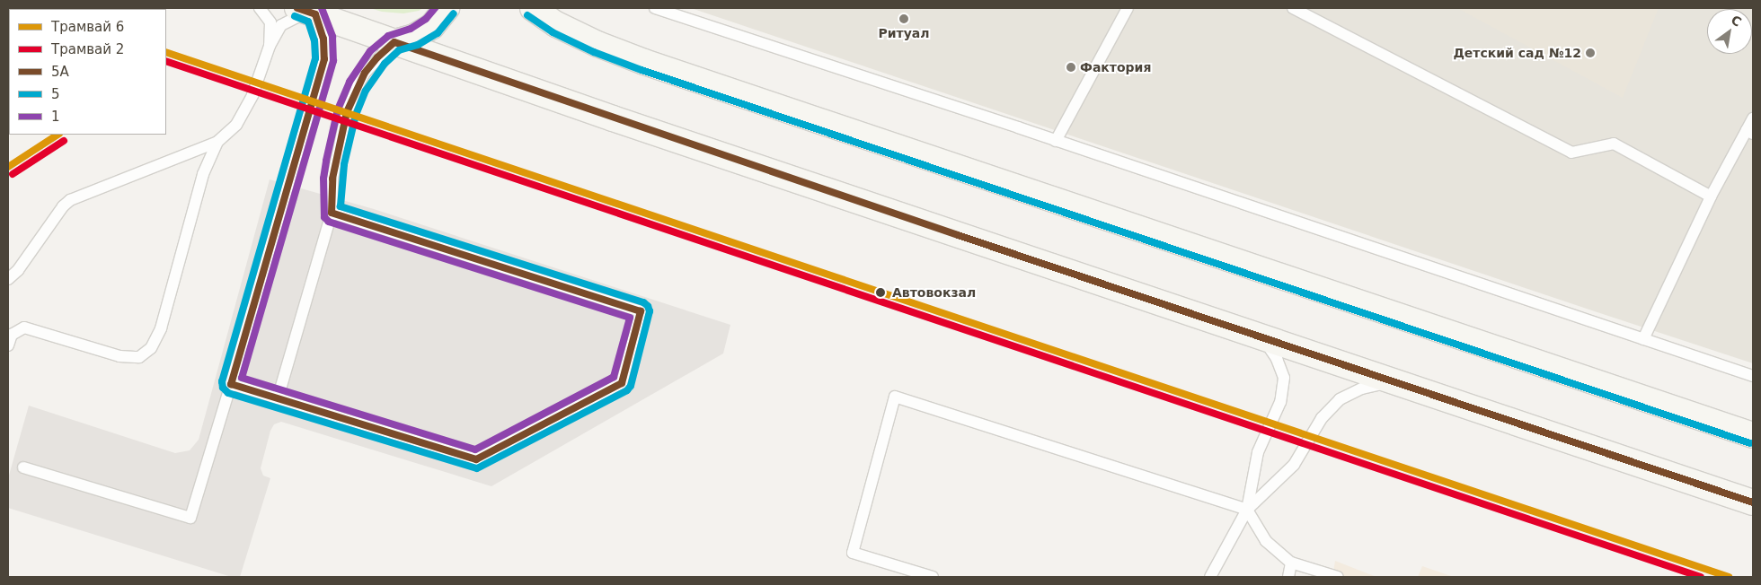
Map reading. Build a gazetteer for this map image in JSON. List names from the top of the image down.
{
  "places": [
    "Ритуал",
    "Детский сад №12",
    "Фактория",
    "Автовокзал"
  ],
  "lines": [
    "transit line 5А",
    "transit line 1",
    "transit line 5",
    "tram line 6",
    "tram line 2"
  ],
  "legend": [
    "Трамвай 6",
    "Трамвай 2",
    "5А",
    "5",
    "1"
  ],
  "north": "top right"
}
